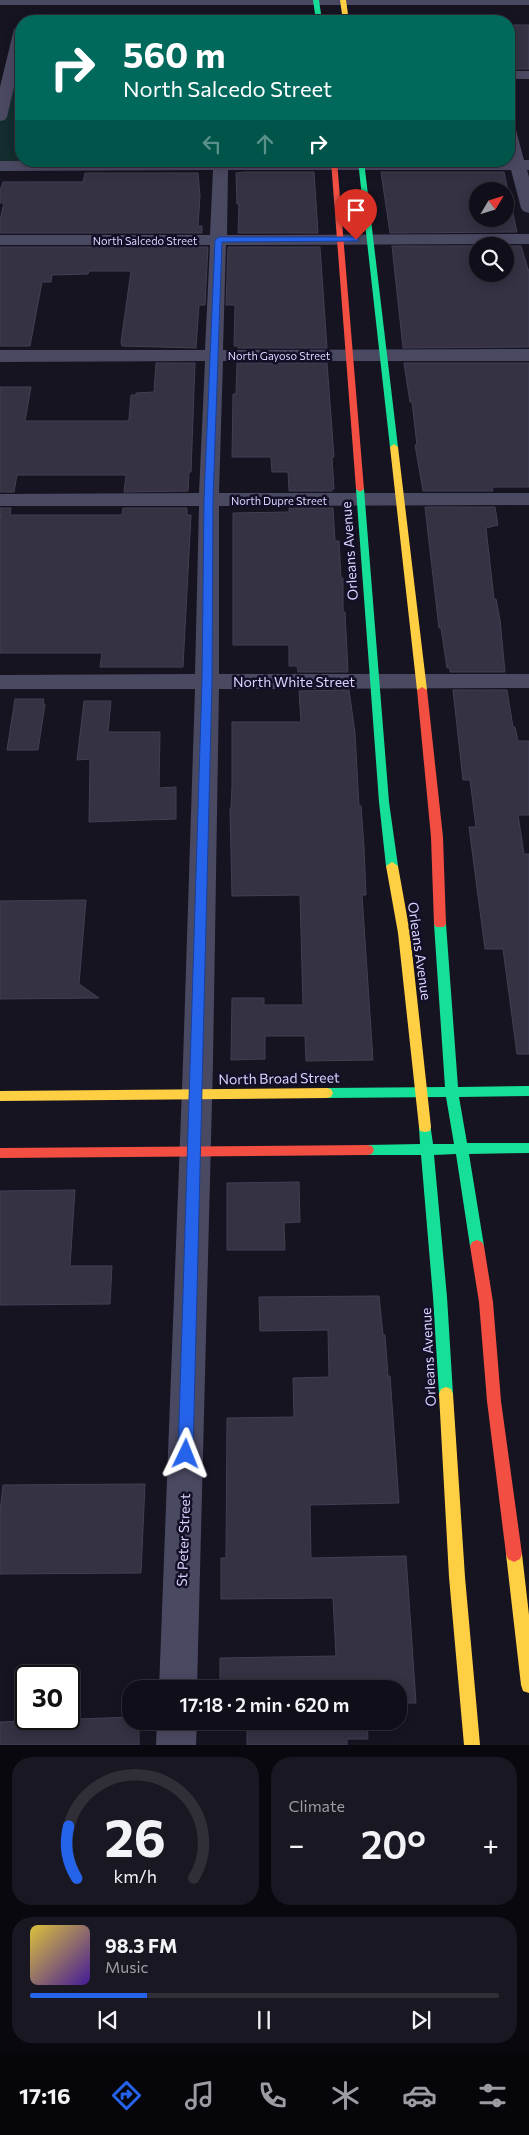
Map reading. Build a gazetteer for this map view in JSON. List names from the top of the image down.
{
  "streets": {
    "street": [
      "North Salcedo Street",
      "North Gayoso Street",
      "North Dupre Street",
      "Orleans Avenue",
      "North White Street",
      "North Broad Street",
      "St Peter Street"
    ]
  },
  "crossings": [
    ["North Salcedo Street", "Orleans Avenue"],
    ["North Salcedo Street", "St Peter Street"],
    ["North Gayoso Street", "Orleans Avenue"],
    ["North Gayoso Street", "St Peter Street"],
    ["North Dupre Street", "Orleans Avenue"],
    ["North Dupre Street", "St Peter Street"],
    ["Orleans Avenue", "North White Street"],
    ["Orleans Avenue", "North Broad Street"],
    ["North White Street", "St Peter Street"],
    ["North Broad Street", "St Peter Street"]
  ],
  "north": "top right",
  "page": {
    "turn": ["560 m", "North Salcedo Street"],
    "limit": "30",
    "trip": "17:18 · 2 min · 620 m",
    "tile": "Climate",
    "heat": ["−", "20°", "+"],
    "song": ["98.3 FM", "Music"],
    "tabs": "17:16",
    "gauge": ["26", "km/h"]
  }
}
